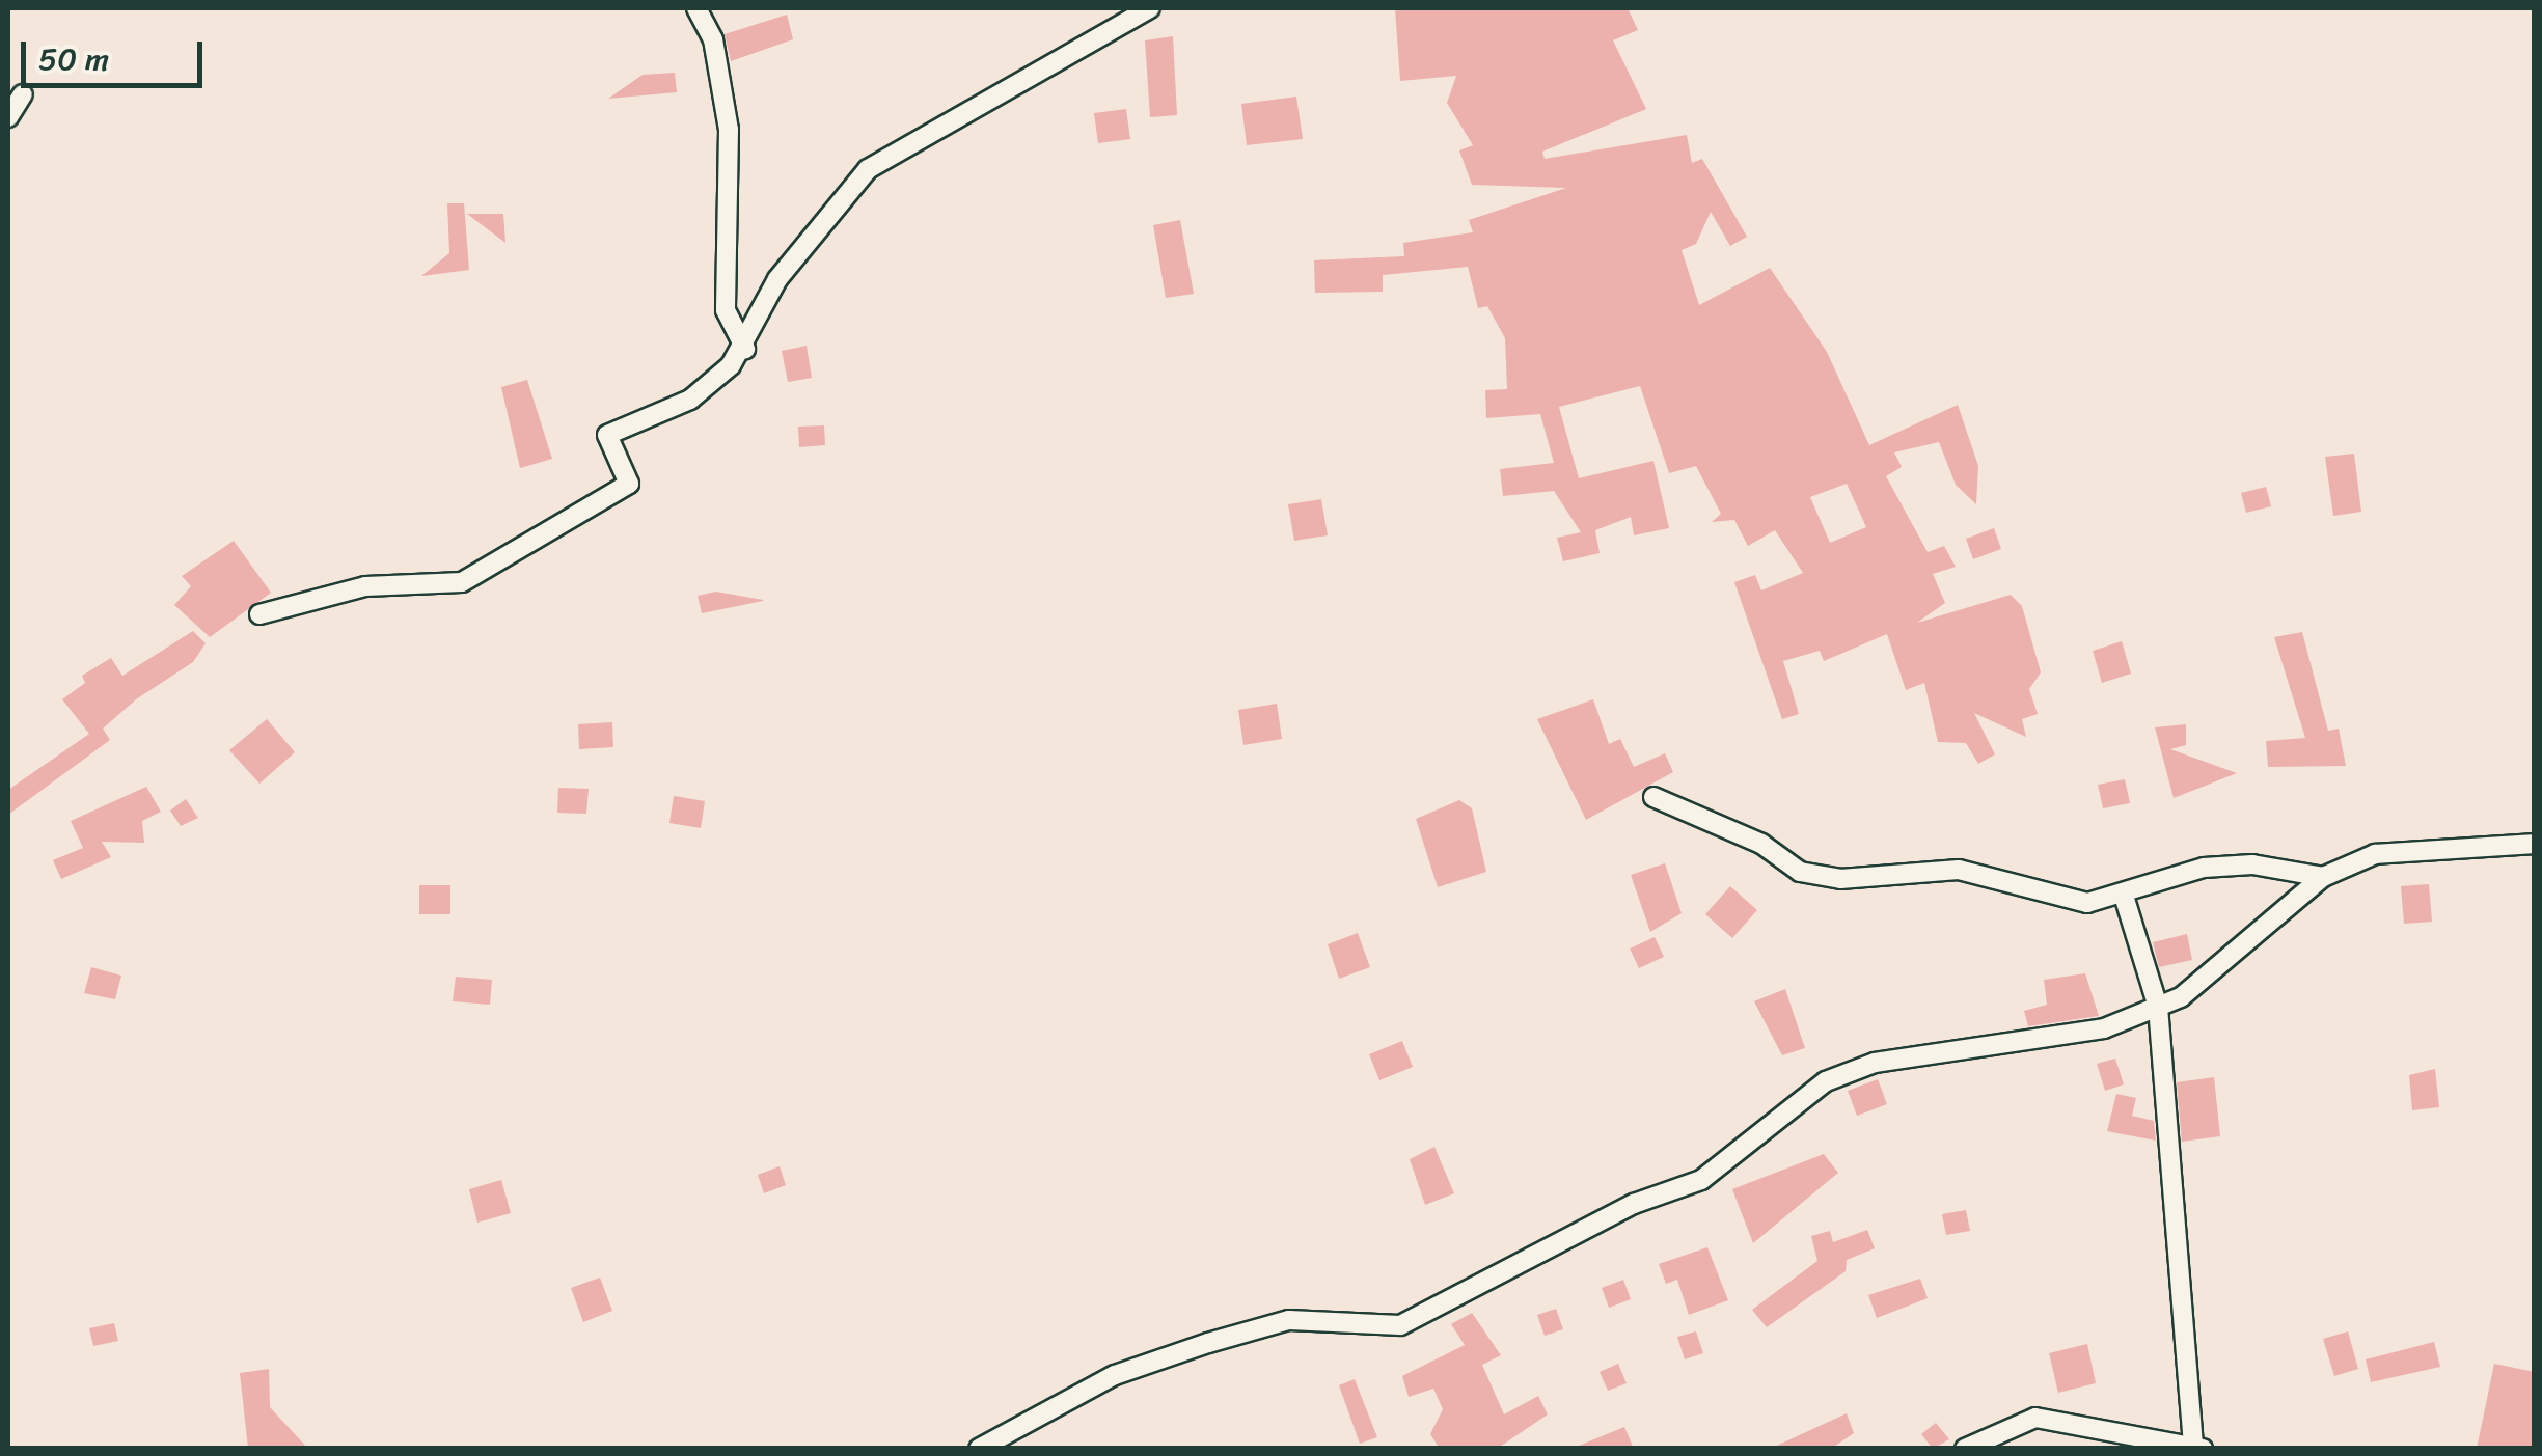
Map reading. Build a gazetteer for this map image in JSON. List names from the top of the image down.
{
  "scale_bar": "50 m"
}
